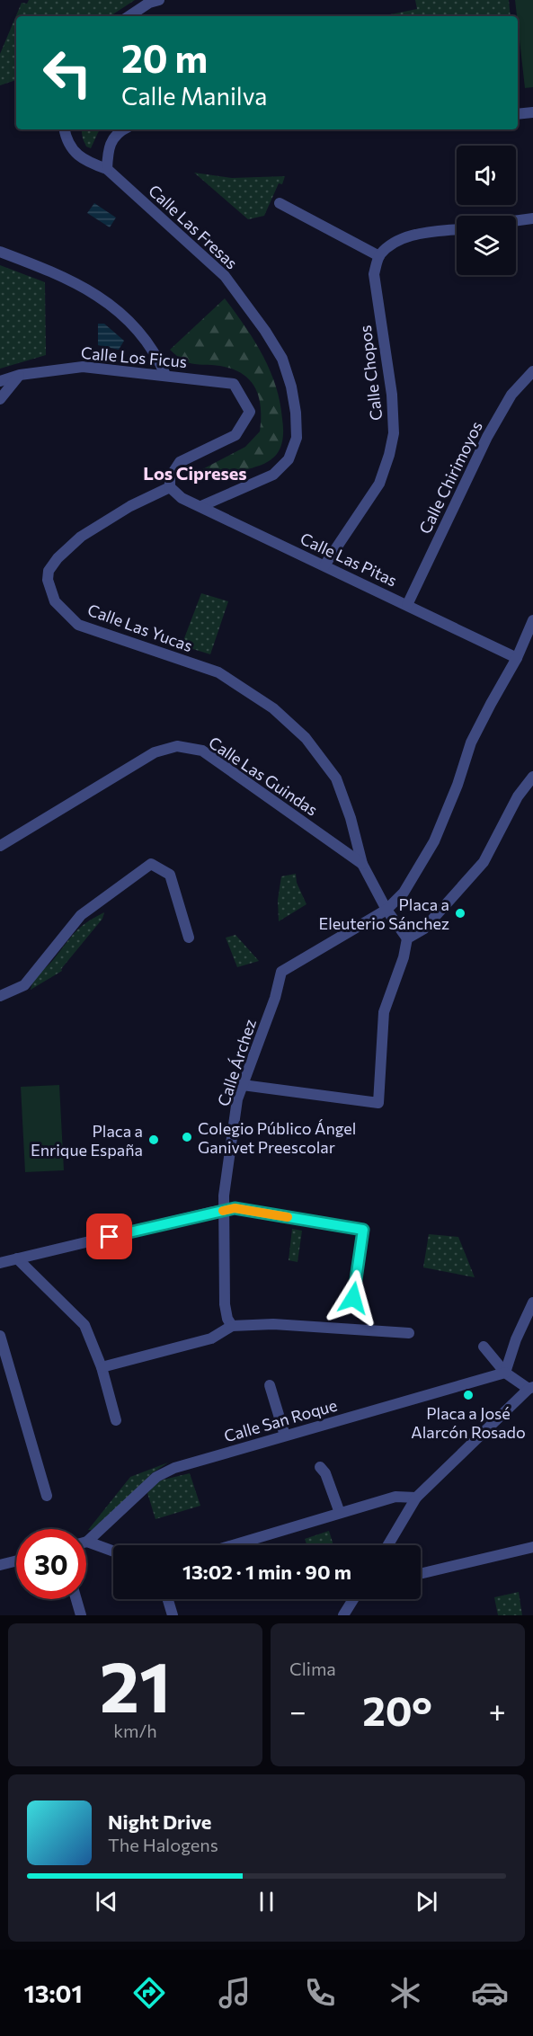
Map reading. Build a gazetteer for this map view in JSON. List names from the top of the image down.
{
  "streets": {
    "street": [
      "Calle Las Fresas",
      "Calle Los Ficus",
      "Calle Chopos",
      "Calle Chirimoyos",
      "Calle Las Pitas",
      "Calle Las Yucas",
      "Calle Las Guindas",
      "Calle Árchez",
      "Calle San Roque"
    ]
  },
  "crossings": [
    ["Calle Las Fresas", "Calle Las Pitas"],
    ["Calle Los Ficus", "Calle Las Pitas"],
    ["Calle Los Ficus", "Calle Las Yucas"],
    ["Calle Chopos", "Calle Las Pitas"],
    ["Calle Chirimoyos", "Calle Las Pitas"],
    ["Calle Las Pitas", "Calle Las Yucas"],
    ["Calle Las Yucas", "Calle Las Guindas"],
    ["Calle Las Yucas", "Calle Árchez"]
  ],
  "districts": ["Los Cipreses"],
  "places": [
    "Placa a Eleuterio Sánchez",
    "Colegio Público Ángel Ganivet Preescolar",
    "Placa a Enrique España",
    "Placa a José Alarcón Rosado"
  ],
  "page": {
    "turn": ["20 m", "Calle Manilva"],
    "limit": "30",
    "trip": "13:02 · 1 min · 90 m",
    "tile": [
      ["21", "km/h"],
      "Clima"
    ],
    "heat": ["−", "20°", "+"],
    "song": ["Night Drive", "The Halogens"],
    "tabs": "13:01"
  }
}
